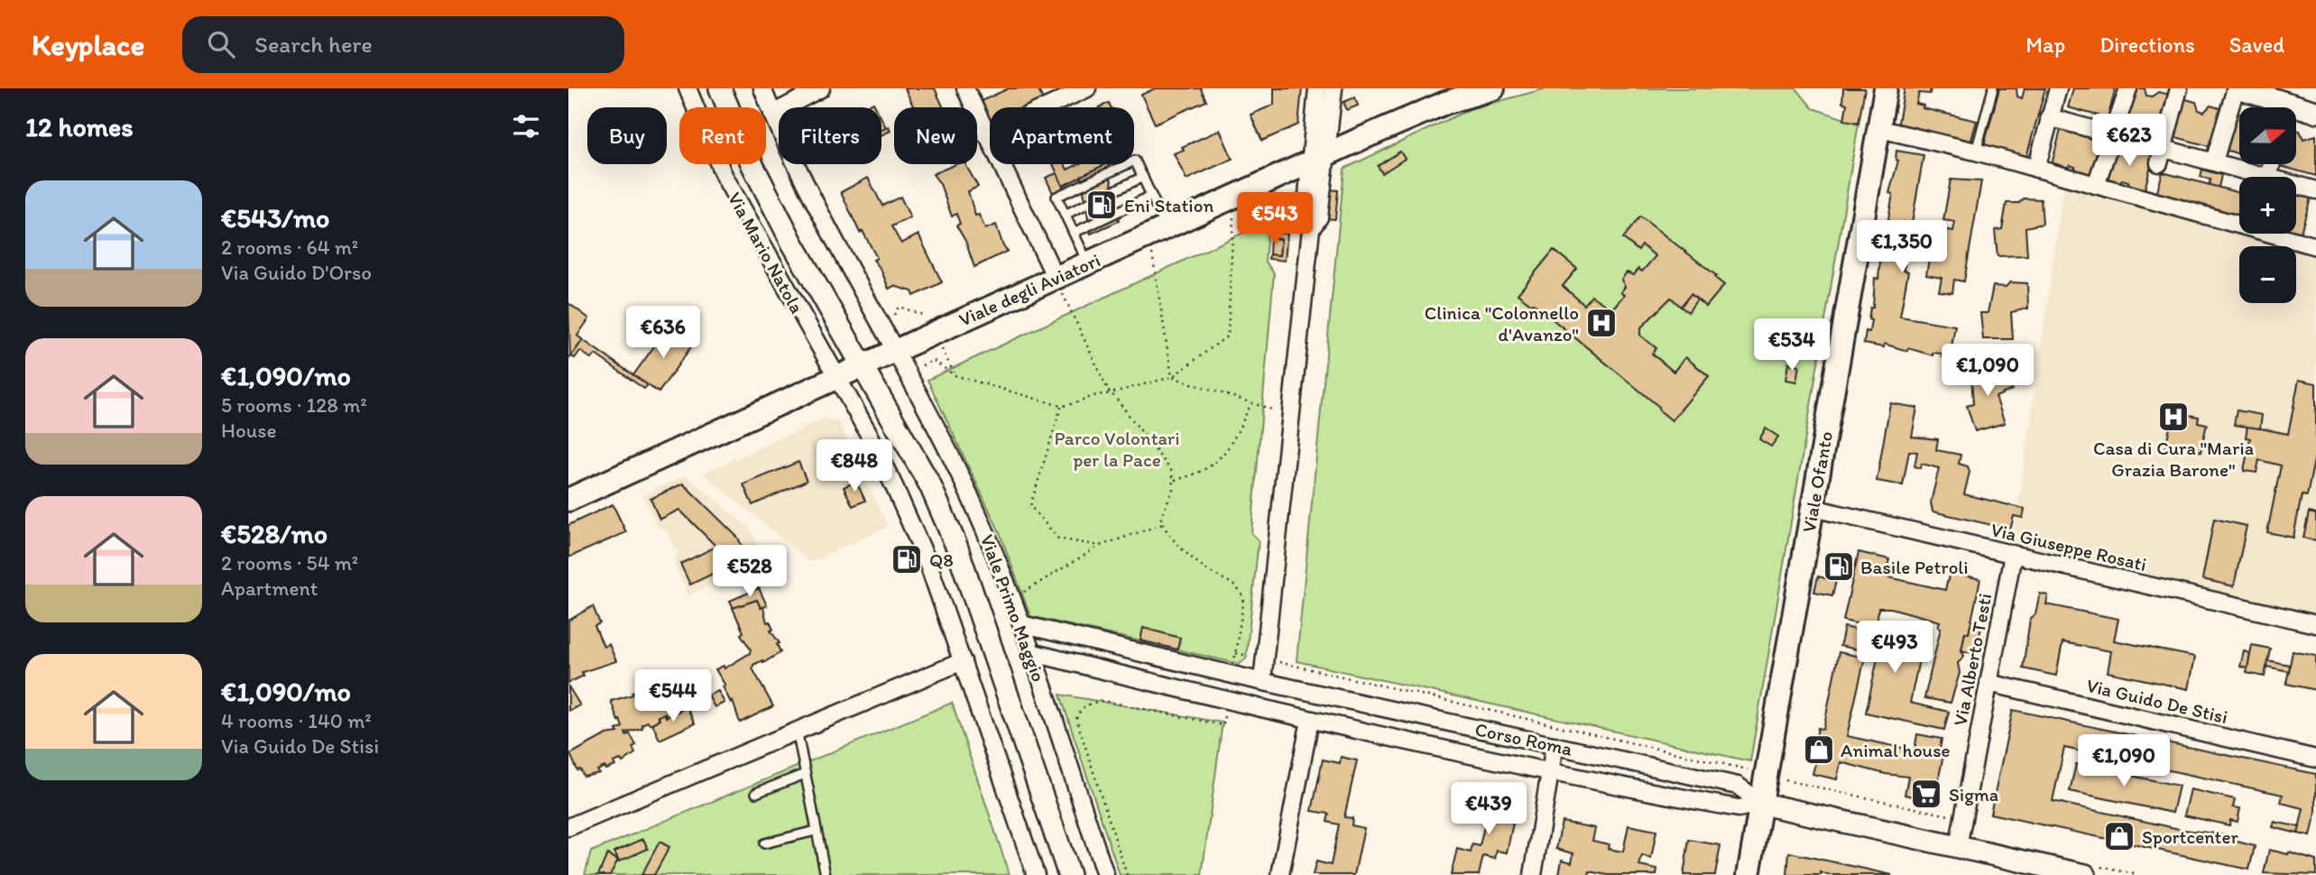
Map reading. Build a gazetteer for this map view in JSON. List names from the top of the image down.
{
  "streets": {
    "main road": ["Viale degli Aviatori", "Viale Ofanto"],
    "street": [
      "Via Mario Natola",
      "Via Giuseppe Rosati",
      "Viale Primo Maggio",
      "Via Alberto Testi",
      "Via Guido De Stisi",
      "Corso Roma"
    ]
  },
  "crossings": [
    ["Via Mario Natola", "Viale degli Aviatori"],
    ["Via Mario Natola", "Viale Primo Maggio"],
    ["Viale degli Aviatori", "Viale Primo Maggio"],
    ["Viale Ofanto", "Via Giuseppe Rosati"],
    ["Viale Ofanto", "Corso Roma"],
    ["Via Giuseppe Rosati", "Via Alberto Testi"],
    ["Viale Primo Maggio", "Corso Roma"],
    ["Via Alberto Testi", "Via Guido De Stisi"],
    ["Via Alberto Testi", "Corso Roma"]
  ],
  "parks": ["Parco Volontari per la Pace"],
  "places": {
    "fuel station": ["Eni Station", "Q8", "Basile Petroli"],
    "hospital": ["Clinica \"Colonnello d'Avanzo\"", "Casa di Cura \"Maria Grazia Barone\""],
    "shop": ["Animal house", "Sportcenter"],
    "supermarket": ["Sigma"]
  },
  "north": "right",
  "page": {
    "header": "Keyplace",
    "search": "Search here",
    "nav": ["Map", "Directions", "Saved"],
    "heading": "12 homes",
    "map_buttons": ["+", "−"],
    "chip": [
      "Buy",
      "Rent",
      "Filters",
      "New",
      "Apartment"
    ],
    "price": [
      "€623",
      "€543",
      "€1,350",
      "€636",
      "€534",
      "€1,090",
      "€848",
      "€528",
      "€493",
      "€544",
      "€1,090",
      "€439"
    ],
    "list": [
      {
        "name": "€543/mo",
        "note": "2 rooms · 64 m² · Via Guido D'Orso"
      },
      {
        "name": "€1,090/mo",
        "note": "5 rooms · 128 m² · House"
      },
      {
        "name": "€528/mo",
        "note": "2 rooms · 54 m² · Apartment"
      },
      {
        "name": "€1,090/mo",
        "note": "4 rooms · 140 m² · Via Guido De Stisi"
      }
    ]
  }
}
